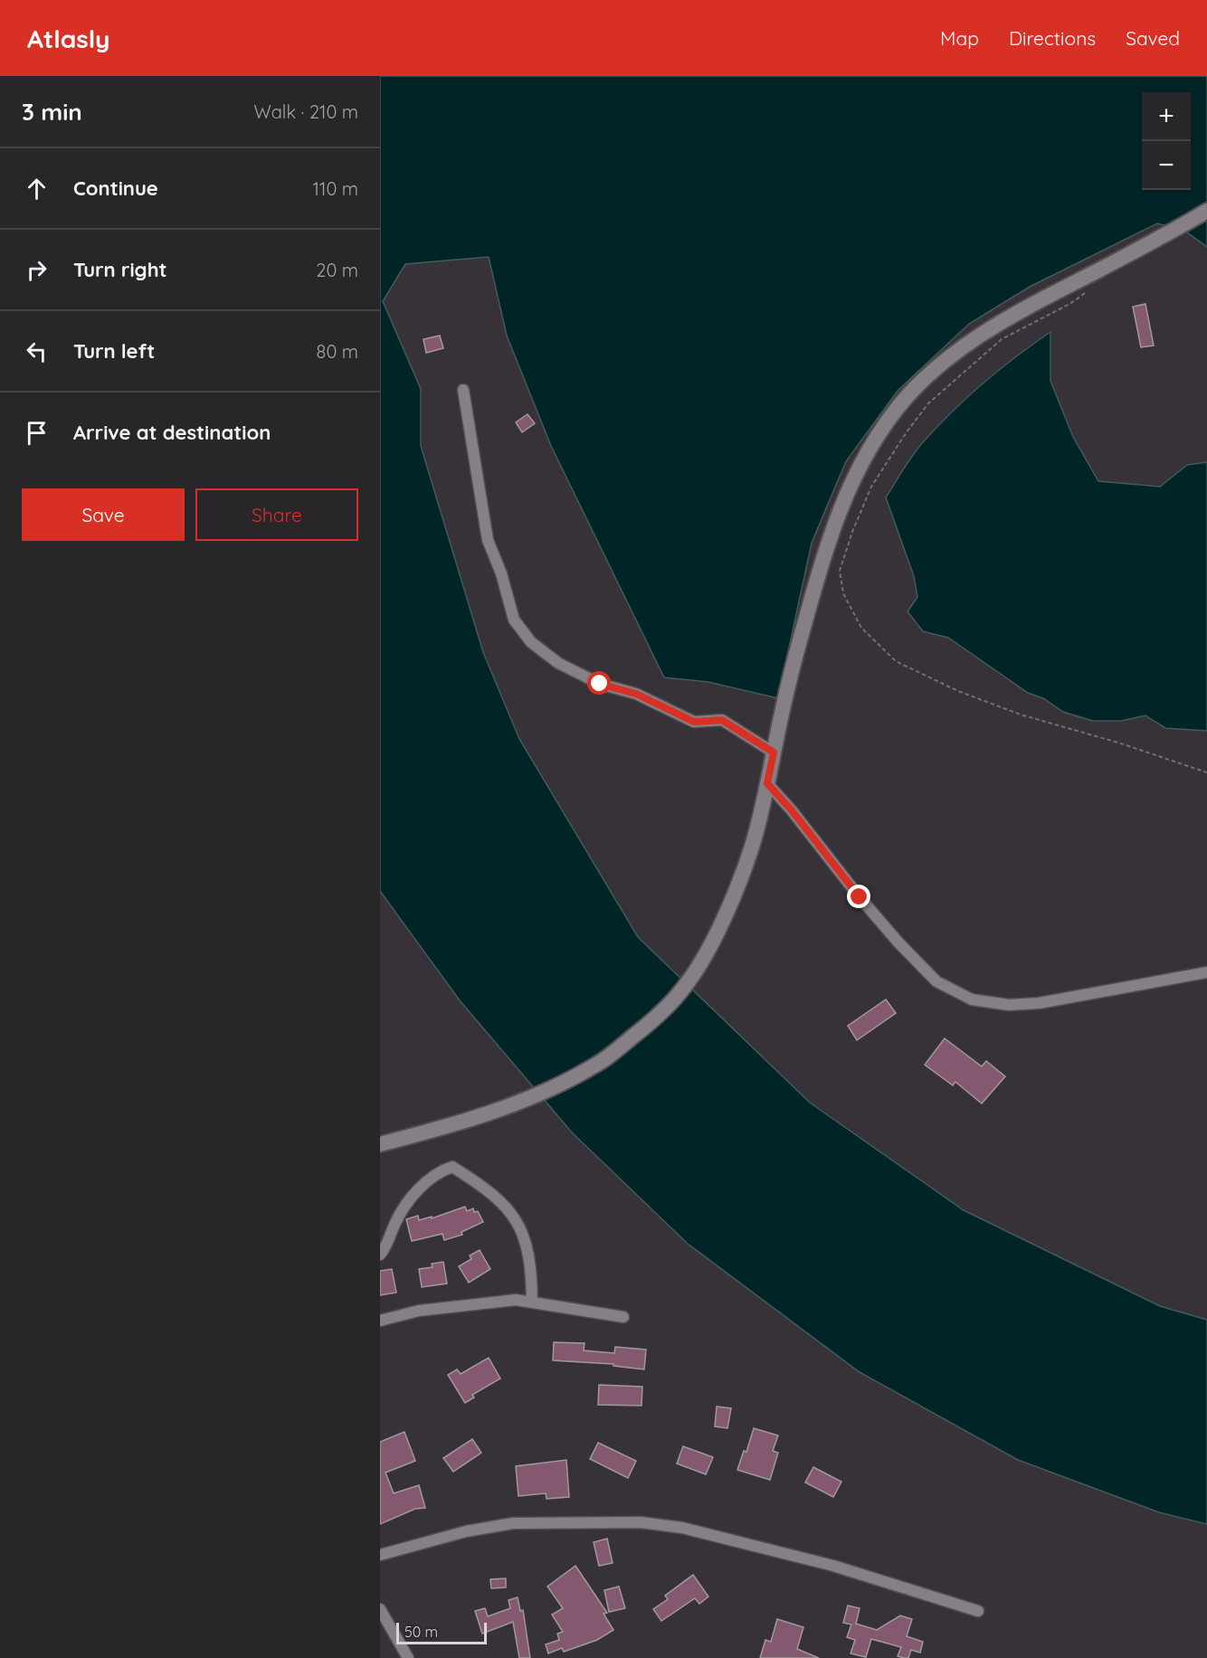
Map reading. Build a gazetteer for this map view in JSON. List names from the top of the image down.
{
  "scale_bar": "50 m",
  "page": {
    "header": "Atlasly",
    "nav": ["Map", "Directions", "Saved"],
    "heading": ["3 min", "Walk · 210 m"],
    "map_buttons": ["+", "−"],
    "list": [
      ["Continue", "110 m"],
      ["Turn right", "20 m"],
      ["Turn left", "80 m"],
      "Arrive at destination"
    ],
    "buttons": ["Save", "Share"],
    "scale": "50 m"
  }
}
